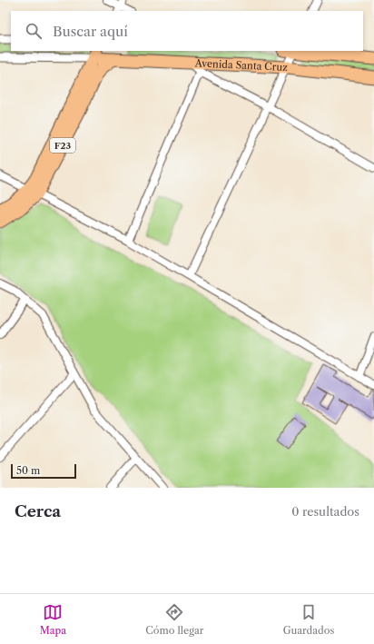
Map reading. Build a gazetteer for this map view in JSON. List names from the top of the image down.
{
  "streets": {
    "highway": ["Avenida Santa Cruz", "F23"]
  },
  "crossings": [
    ["Avenida Santa Cruz", "F23"]
  ],
  "scale_bar": "50 m",
  "page": {
    "search": "Buscar aquí",
    "scale": "50 m",
    "heading": ["Cerca", "0 resultados"],
    "nav": ["Mapa", "Cómo llegar", "Guardados"]
  }
}
